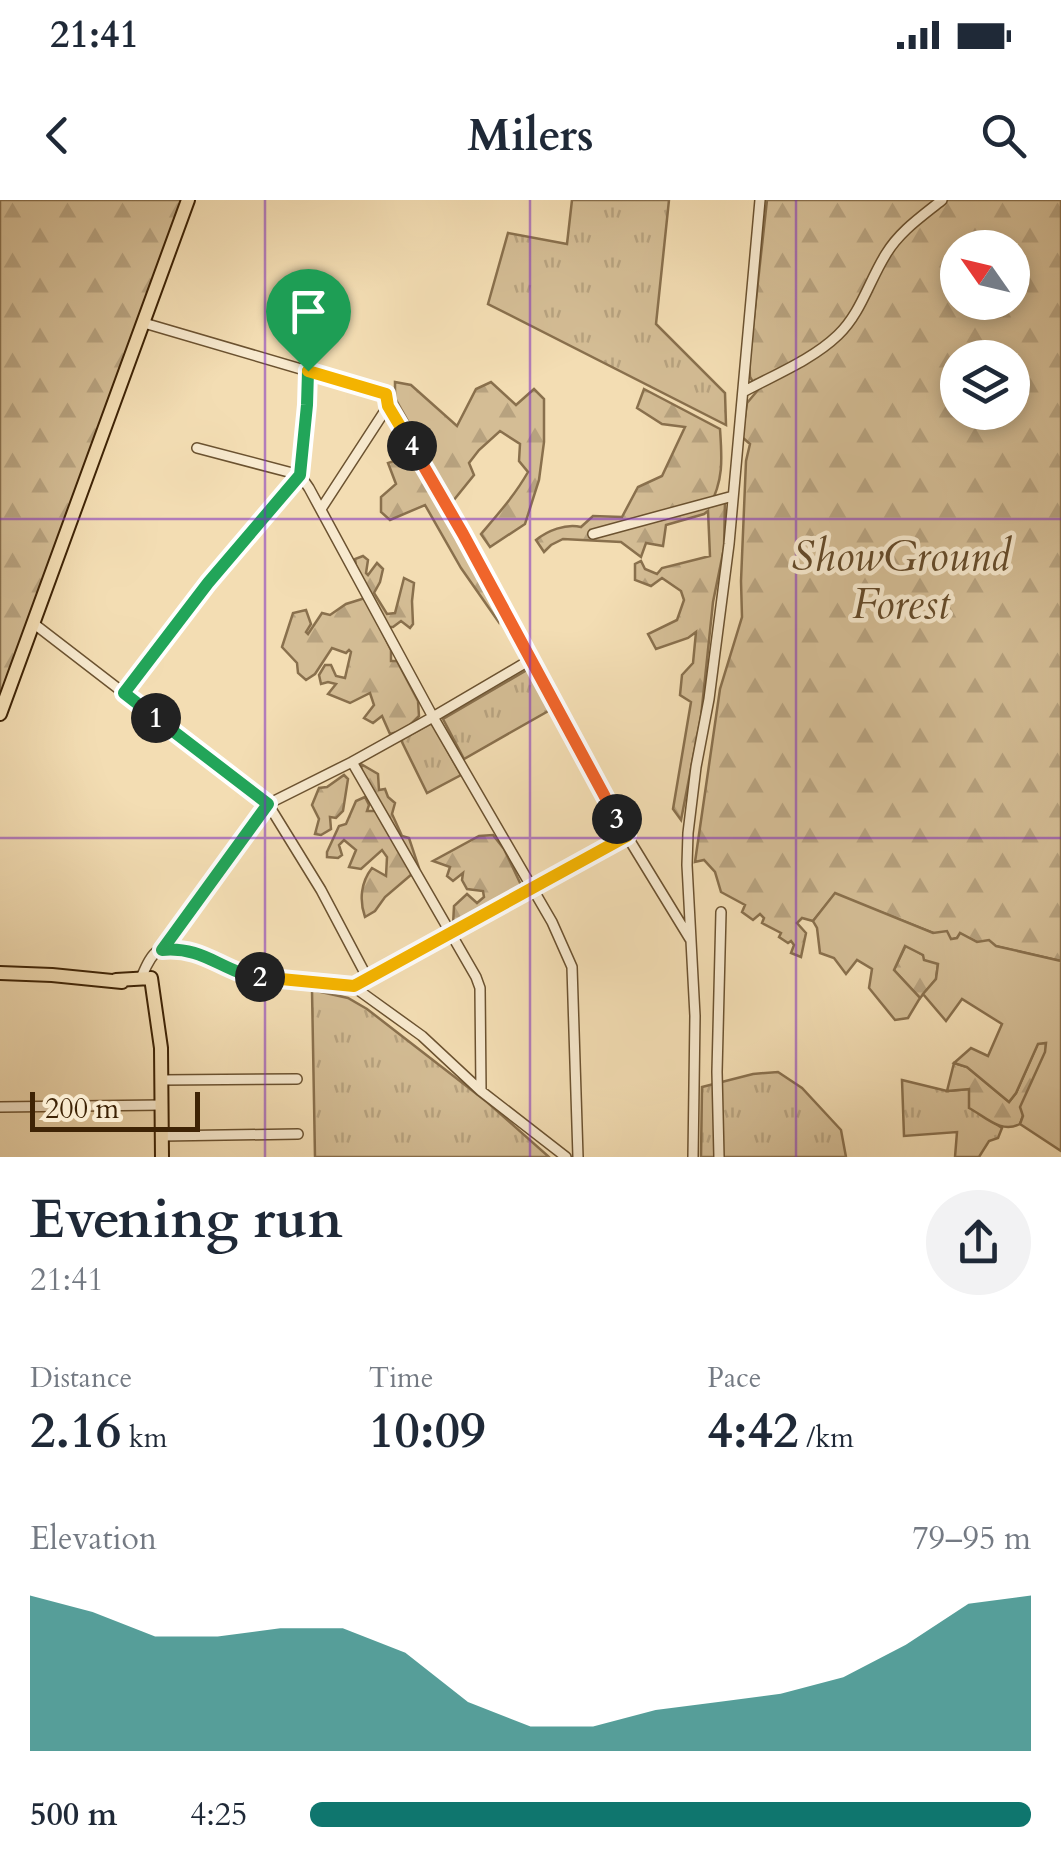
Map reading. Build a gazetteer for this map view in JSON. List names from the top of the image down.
{
  "parks": ["ShowGround Forest"],
  "scale_bar": "200 m",
  "north": "top left",
  "page": {
    "status": "21:41",
    "header": "Milers",
    "pins": [
      "4",
      "1",
      "3",
      "2"
    ],
    "scale": "200 m",
    "heading": ["Evening run", "21:41"],
    "stats": [
      ["Distance", "2.16 km"],
      ["Time", "10:09"],
      ["Pace", "4:42 /km"]
    ],
    "chart": ["Elevation", "79–95 m"],
    "list": [
      {
        "name": "500 m",
        "note": "4:25"
      }
    ]
  }
}
